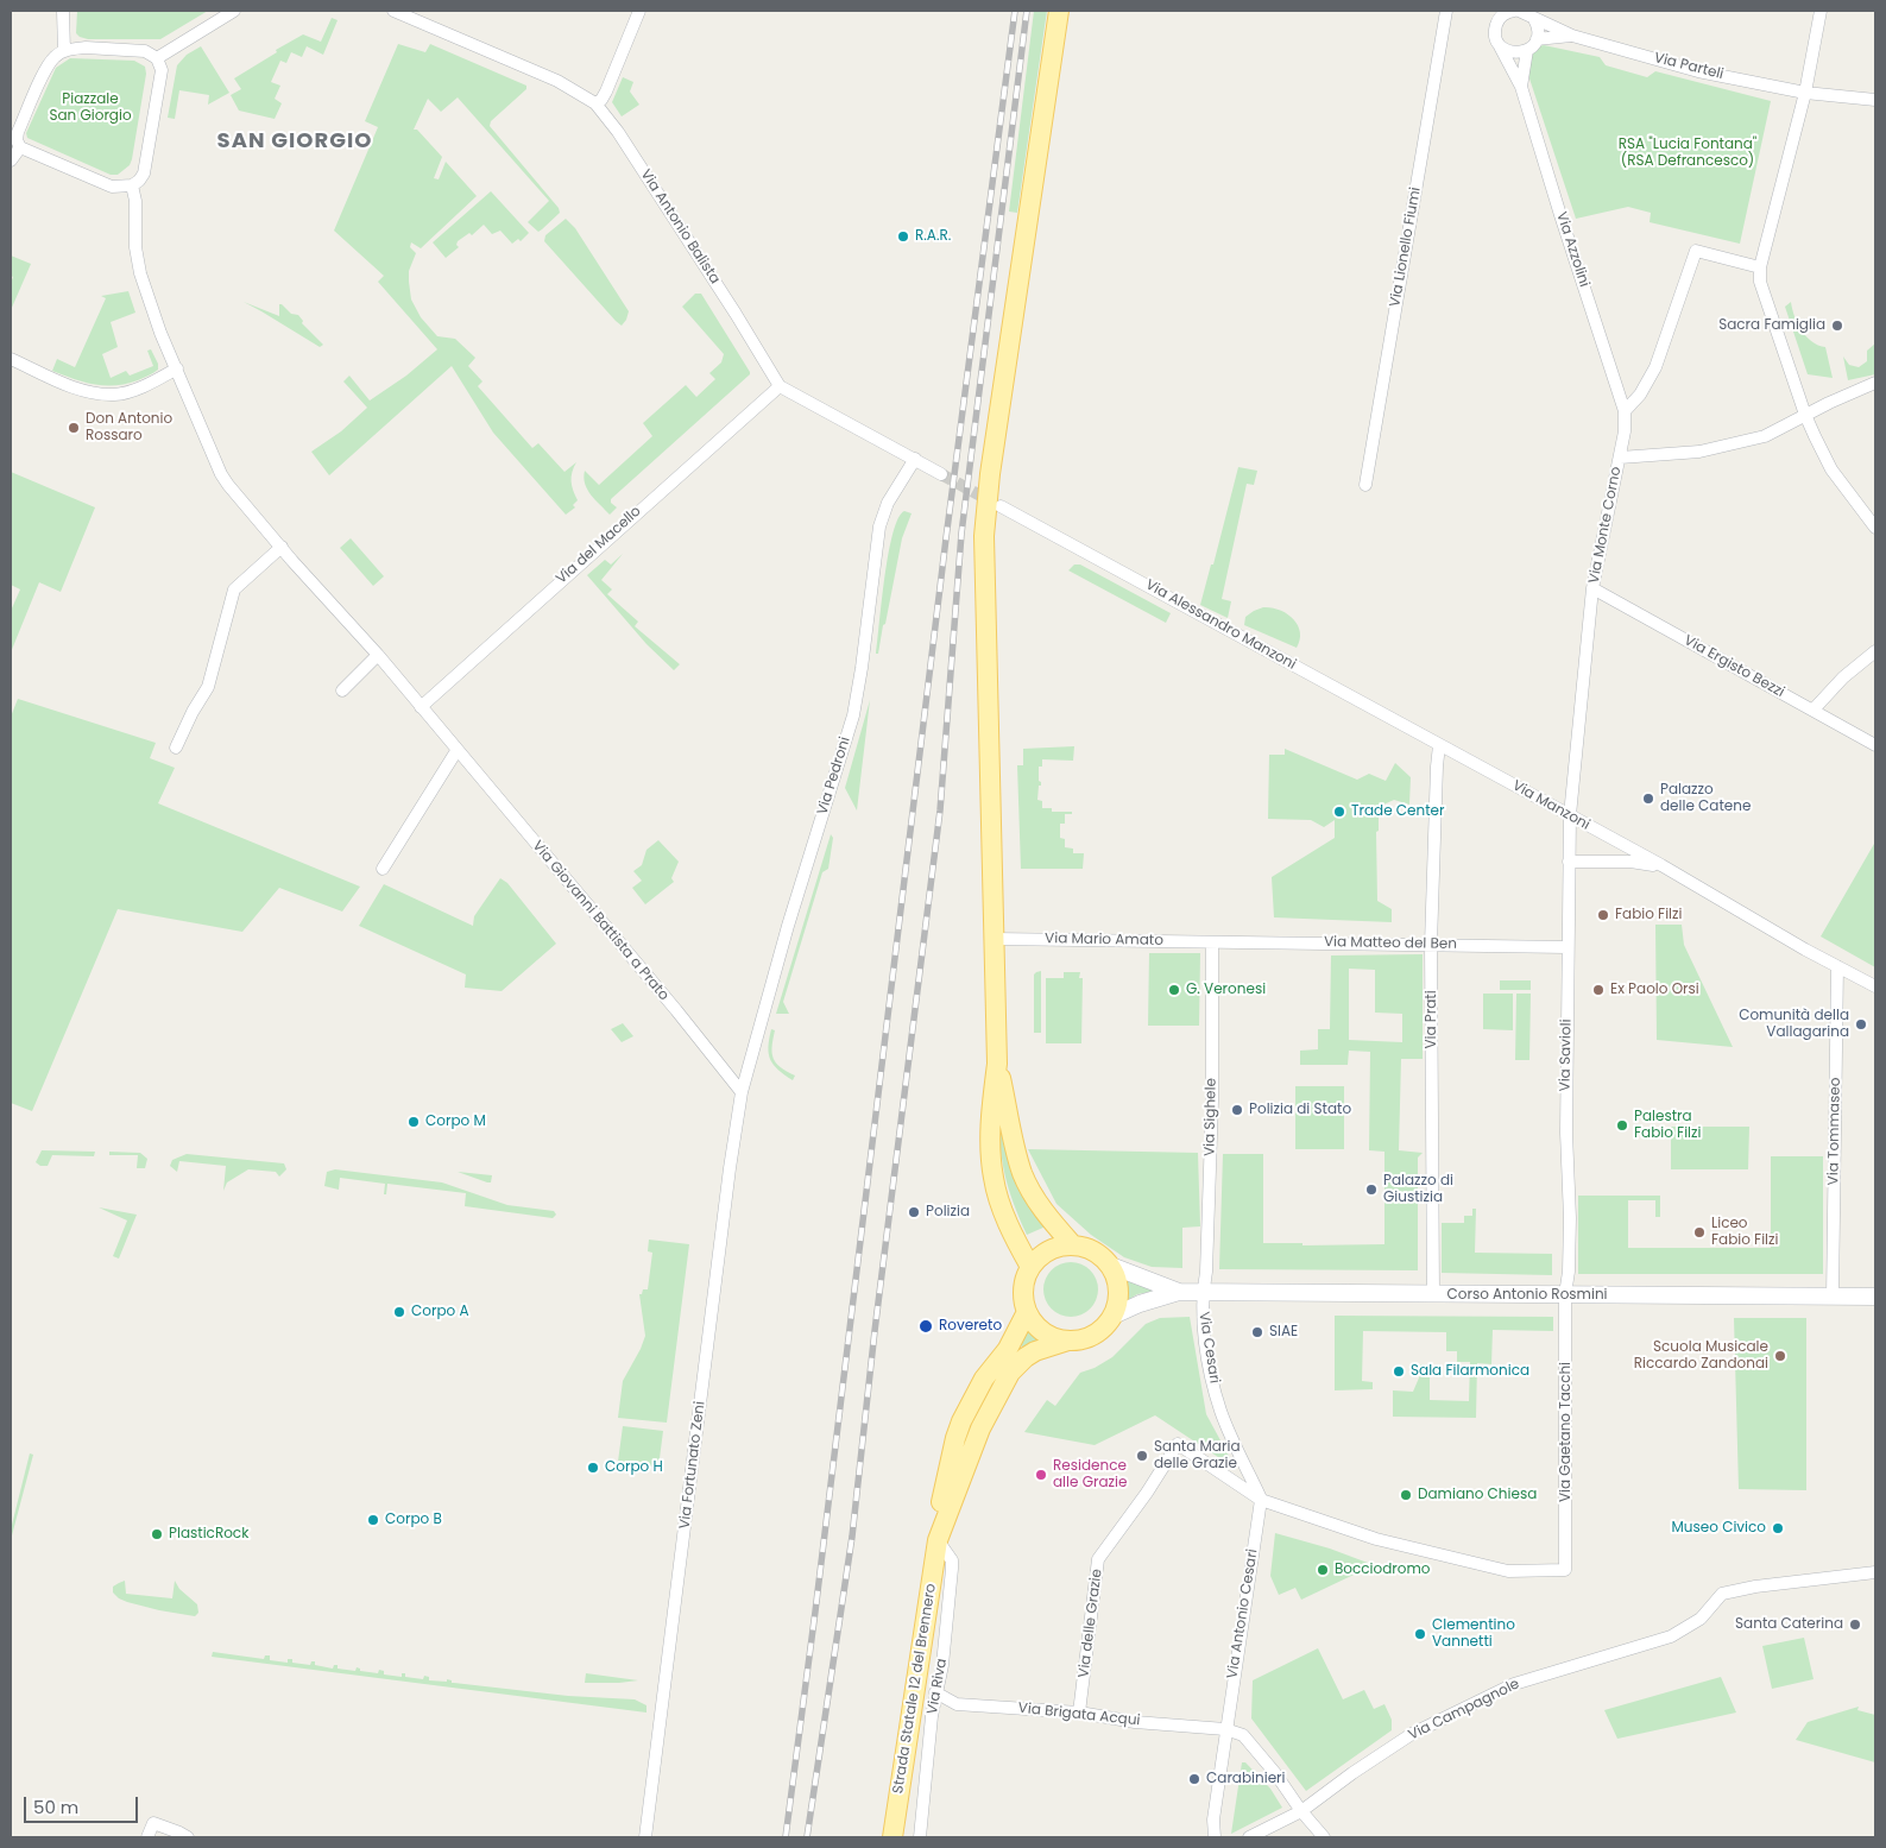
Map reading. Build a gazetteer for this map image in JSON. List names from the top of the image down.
{
  "streets": {
    "main road": ["Corso Antonio Rosmini", "Strada Statale 12 del Brennero"],
    "street": [
      "Via Parteli",
      "Via Antonio Balista",
      "Via Lionello Fiumi",
      "Via Azzolini",
      "Via Monte Corno",
      "Via del Macello",
      "Via Alessandro Manzoni",
      "Via Ergisto Bezzi",
      "Via Pedroni",
      "Via Manzoni",
      "Via Giovanni Battista a Prato",
      "Via Mario Amato",
      "Via Matteo del Ben",
      "Via Prati",
      "Via Savioli",
      "Via Sighele",
      "Via Tommaseo",
      "Via Cesari",
      "Via Gaetano Tacchi",
      "Via Fortunato Zeni",
      "Via Antonio Cesari",
      "Via delle Grazie",
      "Via Riva",
      "Via Campagnole",
      "Via Brigata Acqui"
    ]
  },
  "crossings": [
    ["Via Antonio Balista", "Via del Macello"],
    ["Via Azzolini", "Via Monte Corno"],
    ["Via Monte Corno", "Via Ergisto Bezzi"],
    ["Via Monte Corno", "Via Manzoni"],
    ["Via Monte Corno", "Via Savioli"],
    ["Via del Macello", "Via Giovanni Battista a Prato"],
    ["Via Alessandro Manzoni", "Via Manzoni"],
    ["Via Alessandro Manzoni", "Via Prati"],
    ["Via Pedroni", "Via Giovanni Battista a Prato"],
    ["Via Pedroni", "Via Fortunato Zeni"],
    ["Via Manzoni", "Via Prati"],
    ["Via Manzoni", "Via Savioli"],
    ["Via Manzoni", "Via Tommaseo"],
    ["Via Giovanni Battista a Prato", "Via Fortunato Zeni"],
    ["Via Mario Amato", "Via Matteo del Ben"],
    ["Via Mario Amato", "Via Sighele"],
    ["Via Matteo del Ben", "Via Prati"],
    ["Via Matteo del Ben", "Via Savioli"],
    ["Via Matteo del Ben", "Via Sighele"],
    ["Via Prati", "Corso Antonio Rosmini"],
    ["Via Savioli", "Corso Antonio Rosmini"],
    ["Via Savioli", "Via Gaetano Tacchi"],
    ["Via Sighele", "Corso Antonio Rosmini"],
    ["Via Sighele", "Via Cesari"],
    ["Via Tommaseo", "Corso Antonio Rosmini"],
    ["Corso Antonio Rosmini", "Via Cesari"],
    ["Corso Antonio Rosmini", "Via Gaetano Tacchi"],
    ["Via Cesari", "Via Gaetano Tacchi"],
    ["Via Cesari", "Via Antonio Cesari"],
    ["Via Cesari", "Via delle Grazie"],
    ["Via Gaetano Tacchi", "Via Antonio Cesari"],
    ["Via Gaetano Tacchi", "Via delle Grazie"],
    ["Via Antonio Cesari", "Via delle Grazie"],
    ["Via Antonio Cesari", "Via Brigata Acqui"],
    ["Via delle Grazie", "Via Brigata Acqui"],
    ["Via Riva", "Strada Statale 12 del Brennero"],
    ["Via Riva", "Via Brigata Acqui"]
  ],
  "districts": ["SAN GIORGIO"],
  "parks": ["Piazzale San Giorgio", "RSA \"Lucia Fontana\" (RSA Defrancesco)"],
  "places": [
    "R.A.R.",
    "Sacra Famiglia",
    "Don Antonio Rossaro",
    "Palazzo delle Catene",
    "Trade Center",
    "Fabio Filzi",
    "G. Veronesi",
    "Ex Paolo Orsi",
    "Comunità della Vallagarina",
    "Polizia di Stato",
    "Corpo M",
    "Palestra Fabio Filzi",
    "Palazzo di Giustizia",
    "Polizia",
    "Liceo Fabio Filzi",
    "Corpo A",
    "Rovereto",
    "SIAE",
    "Scuola Musicale Riccardo Zandonai",
    "Sala Filarmonica",
    "Santa Maria delle Grazie",
    "Corpo H",
    "Residence alle Grazie",
    "Damiano Chiesa",
    "Corpo B",
    "Museo Civico",
    "PlasticRock",
    "Bocciodromo",
    "Santa Caterina",
    "Clementino Vannetti",
    "Carabinieri"
  ],
  "scale_bar": "50 m"
}
